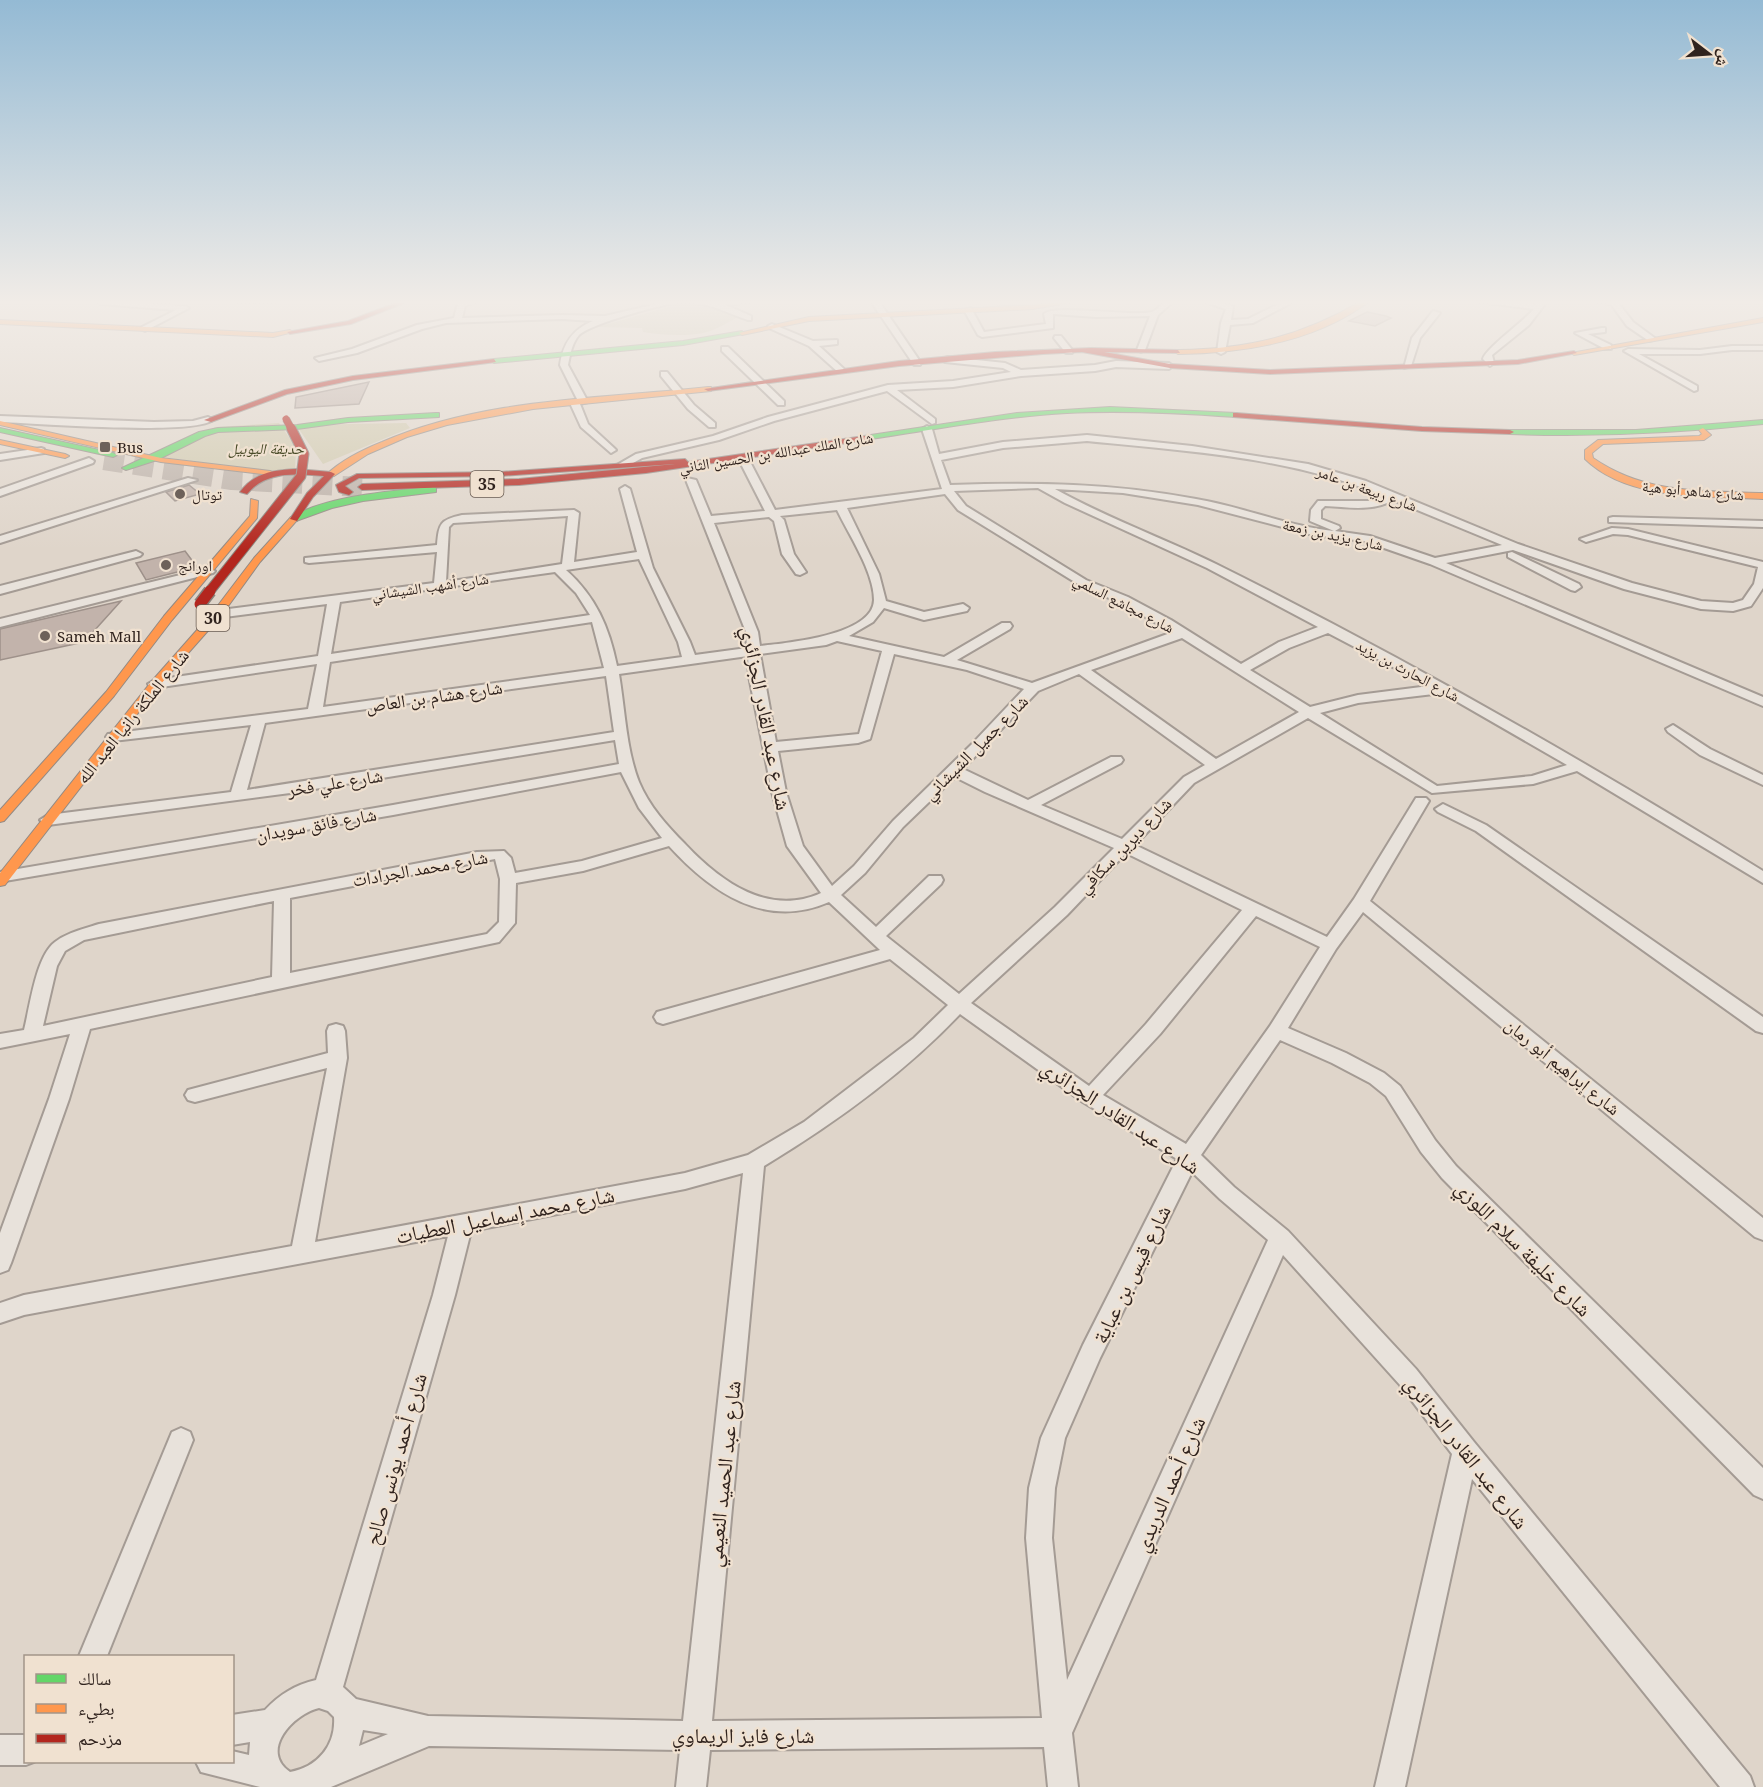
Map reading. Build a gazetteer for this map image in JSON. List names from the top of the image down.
{
  "streets": {
    "main road": [
      "شارع الملك عبدالله بن الحسين الثاني",
      "35",
      "شارع شاهر أبو هية",
      "30",
      "شارع الملكة رانيا العبد الله"
    ],
    "street": [
      "شارع ربيعة بن عامر",
      "شارع يزيد بن زمعة",
      "شارع أشهب الشيشاني",
      "شارع مجاشع السلمي",
      "شارع الحارث بن يزيد",
      "شارع هشام بن العاص",
      "شارع عبد القادر الجزائري",
      "شارع جميل الشيشاني",
      "شارع علي فخر",
      "شارع فائق سويدان",
      "شارع ديرين سكافي",
      "شارع محمد الجرادات",
      "شارع إبراهيم أبو رمان",
      "شارع محمد إسماعيل العطيات",
      "شارع خليفة سلام اللوزي",
      "شارع قيس بن عباية",
      "شارع أحمد يونس صالح",
      "شارع عبد الحميد النعيمي",
      "شارع أحمد الدريدي",
      "شارع فايز الريماوي"
    ]
  },
  "crossings": [
    ["شارع الملك عبدالله بن الحسين الثاني", "شارع شاهر أبو هية"],
    ["شارع الملك عبدالله بن الحسين الثاني", "شارع مجاشع السلمي"],
    ["شارع ربيعة بن عامر", "شارع مجاشع السلمي"],
    ["شارع يزيد بن زمعة", "شارع مجاشع السلمي"],
    ["شارع يزيد بن زمعة", "شارع الحارث بن يزيد"],
    ["شارع يزيد بن زمعة", "شارع عبد القادر الجزائري"],
    ["شارع أشهب الشيشاني", "شارع الملكة رانيا العبد الله"],
    ["شارع مجاشع السلمي", "شارع جميل الشيشاني"],
    ["شارع مجاشع السلمي", "شارع ديرين سكافي"],
    ["شارع مجاشع السلمي", "شارع قيس بن عباية"],
    ["30", "شارع الملكة رانيا العبد الله"],
    ["شارع الحارث بن يزيد", "شارع ديرين سكافي"],
    ["شارع هشام بن العاص", "شارع الملكة رانيا العبد الله"],
    ["شارع هشام بن العاص", "شارع عبد القادر الجزائري"],
    ["شارع الملكة رانيا العبد الله", "شارع علي فخر"],
    ["شارع الملكة رانيا العبد الله", "شارع فائق سويدان"],
    ["شارع عبد القادر الجزائري", "شارع جميل الشيشاني"],
    ["شارع عبد القادر الجزائري", "شارع ديرين سكافي"],
    ["شارع عبد القادر الجزائري", "شارع محمد إسماعيل العطيات"],
    ["شارع عبد القادر الجزائري", "شارع قيس بن عباية"],
    ["شارع عبد القادر الجزائري", "شارع أحمد الدريدي"],
    ["شارع ديرين سكافي", "شارع محمد إسماعيل العطيات"],
    ["شارع إبراهيم أبو رمان", "شارع قيس بن عباية"],
    ["شارع محمد إسماعيل العطيات", "شارع أحمد يونس صالح"],
    ["شارع محمد إسماعيل العطيات", "شارع عبد الحميد النعيمي"],
    ["شارع خليفة سلام اللوزي", "شارع قيس بن عباية"],
    ["شارع قيس بن عباية", "شارع أحمد الدريدي"],
    ["شارع قيس بن عباية", "شارع فايز الريماوي"],
    ["شارع أحمد يونس صالح", "شارع فايز الريماوي"],
    ["شارع عبد الحميد النعيمي", "شارع فايز الريماوي"],
    ["شارع أحمد الدريدي", "شارع فايز الريماوي"]
  ],
  "parks": ["حديقة اليوبيل"],
  "places": {
    "transit": ["Bus"],
    "other": ["توتال", "اورانج", "Sameh Mall"]
  },
  "legend": ["سالك", "بطيء", "مزدحم"],
  "north": "right"
}
